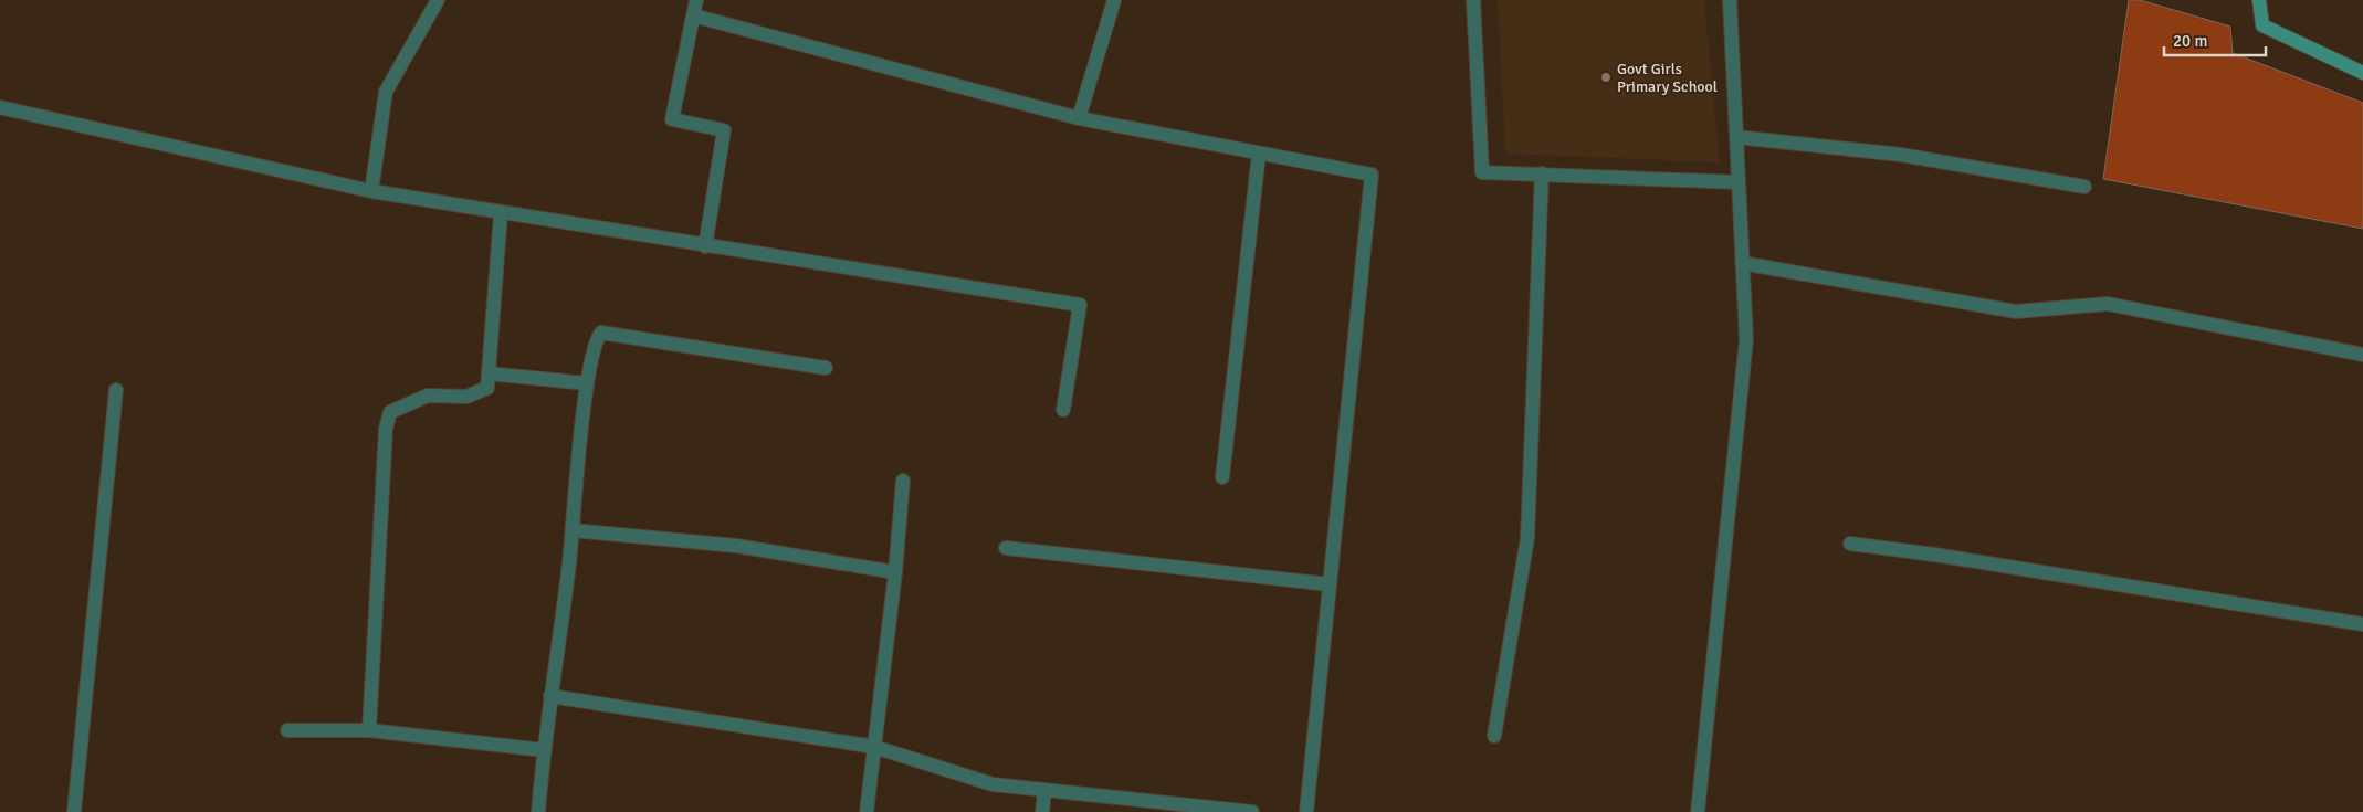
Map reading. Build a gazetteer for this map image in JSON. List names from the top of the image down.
{
  "places": ["Govt Girls Primary School"],
  "scale_bar": "20 m"
}
